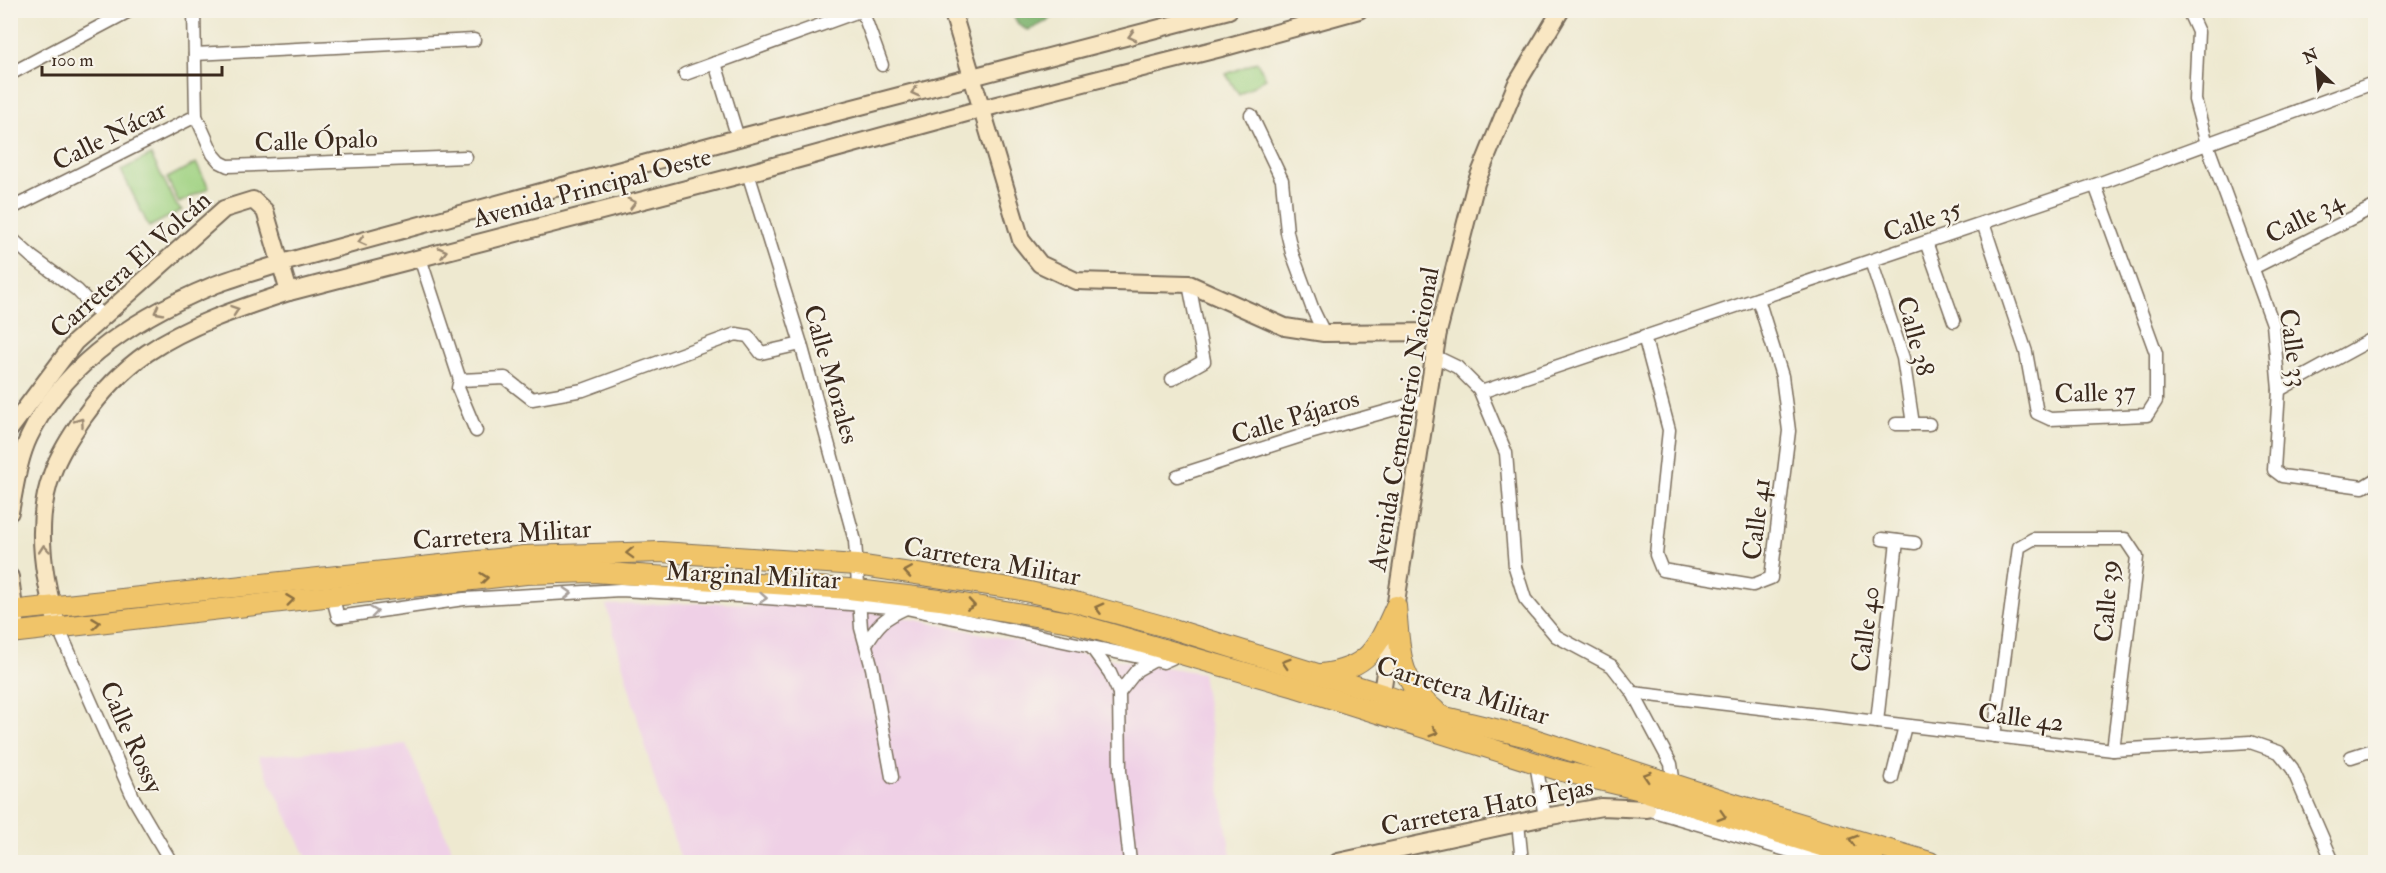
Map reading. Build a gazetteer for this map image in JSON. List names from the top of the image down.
{
  "streets": {
    "main road": [
      "Avenida Principal Oeste",
      "Carretera El Volcán",
      "Avenida Cementerio Nacional",
      "Carretera Militar",
      "Carretera Hato Tejas"
    ],
    "street": [
      "Calle Nácar",
      "Calle Ópalo",
      "Calle 34",
      "Calle 35",
      "Calle 38",
      "Calle 33",
      "Calle Morales",
      "Calle 37",
      "Calle Pájaros",
      "Calle 41",
      "Marginal Militar",
      "Calle 39",
      "Calle 40",
      "Calle 42",
      "Calle Rossy"
    ]
  },
  "crossings": [
    ["Calle Nácar", "Calle Ópalo"],
    ["Avenida Principal Oeste", "Carretera El Volcán"],
    ["Avenida Principal Oeste", "Calle Morales"],
    ["Avenida Principal Oeste", "Carretera Militar"],
    ["Avenida Principal Oeste", "Calle Rossy"],
    ["Calle 34", "Calle 33"],
    ["Calle 35", "Calle 38"],
    ["Calle 35", "Calle 33"],
    ["Calle 35", "Calle 37"],
    ["Calle 35", "Calle 41"],
    ["Calle Morales", "Carretera Militar"],
    ["Calle Morales", "Marginal Militar"],
    ["Calle Pájaros", "Avenida Cementerio Nacional"],
    ["Avenida Cementerio Nacional", "Carretera Militar"],
    ["Carretera Militar", "Marginal Militar"],
    ["Carretera Militar", "Calle Rossy"],
    ["Calle 39", "Calle 42"],
    ["Calle 40", "Calle 42"]
  ],
  "scale_bar": "100 m",
  "north": "top left"
}
